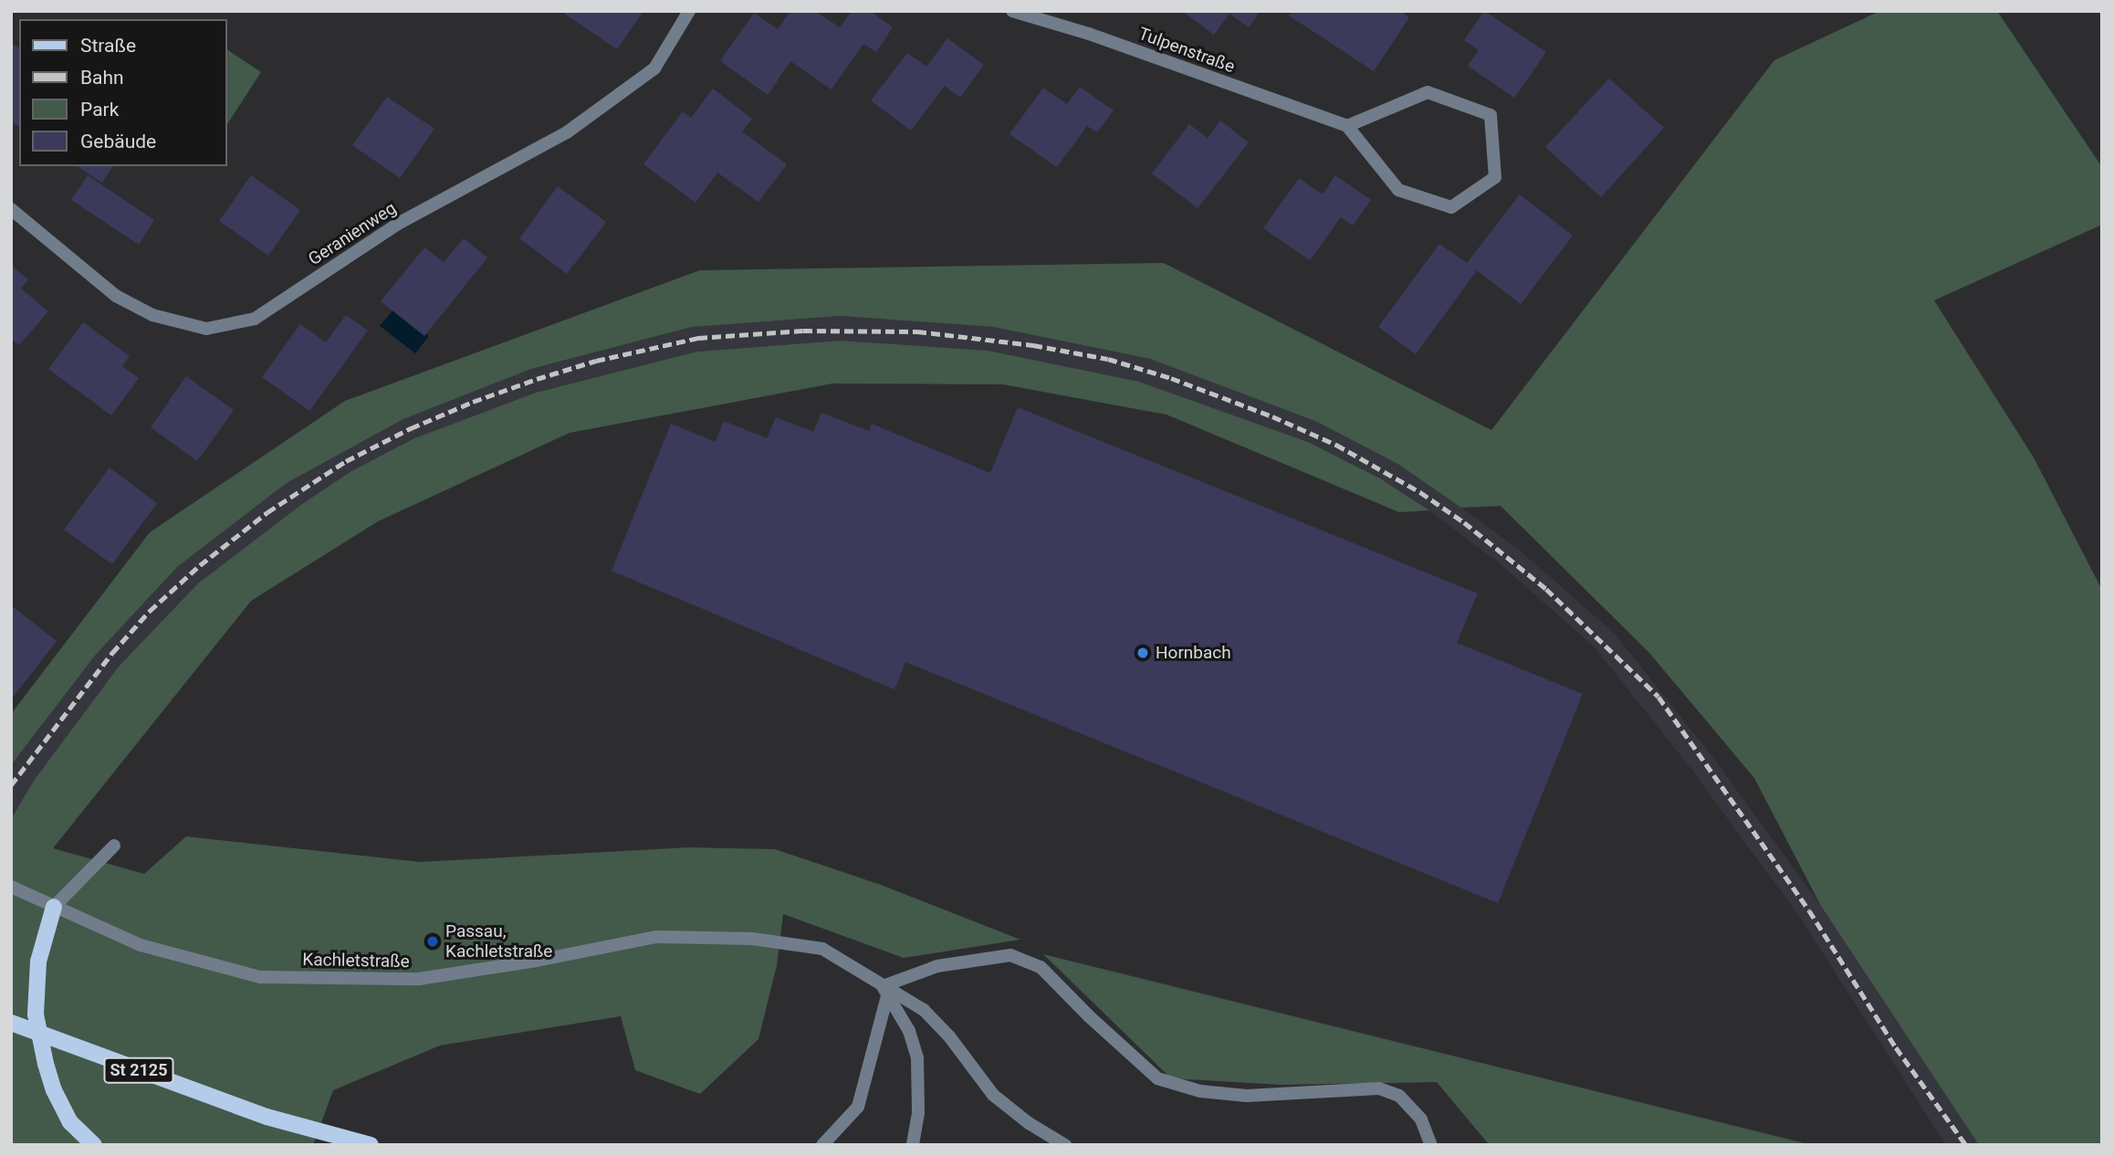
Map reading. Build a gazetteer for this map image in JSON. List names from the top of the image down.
{
  "streets": {
    "main road": ["St 2125"],
    "street": ["Tulpenstraße", "Geranienweg", "Kachletstraße"]
  },
  "places": ["Hornbach", "Passau, Kachletstraße"],
  "legend": [
    "Straße",
    "Bahn",
    "Park",
    "Gebäude"
  ]
}
